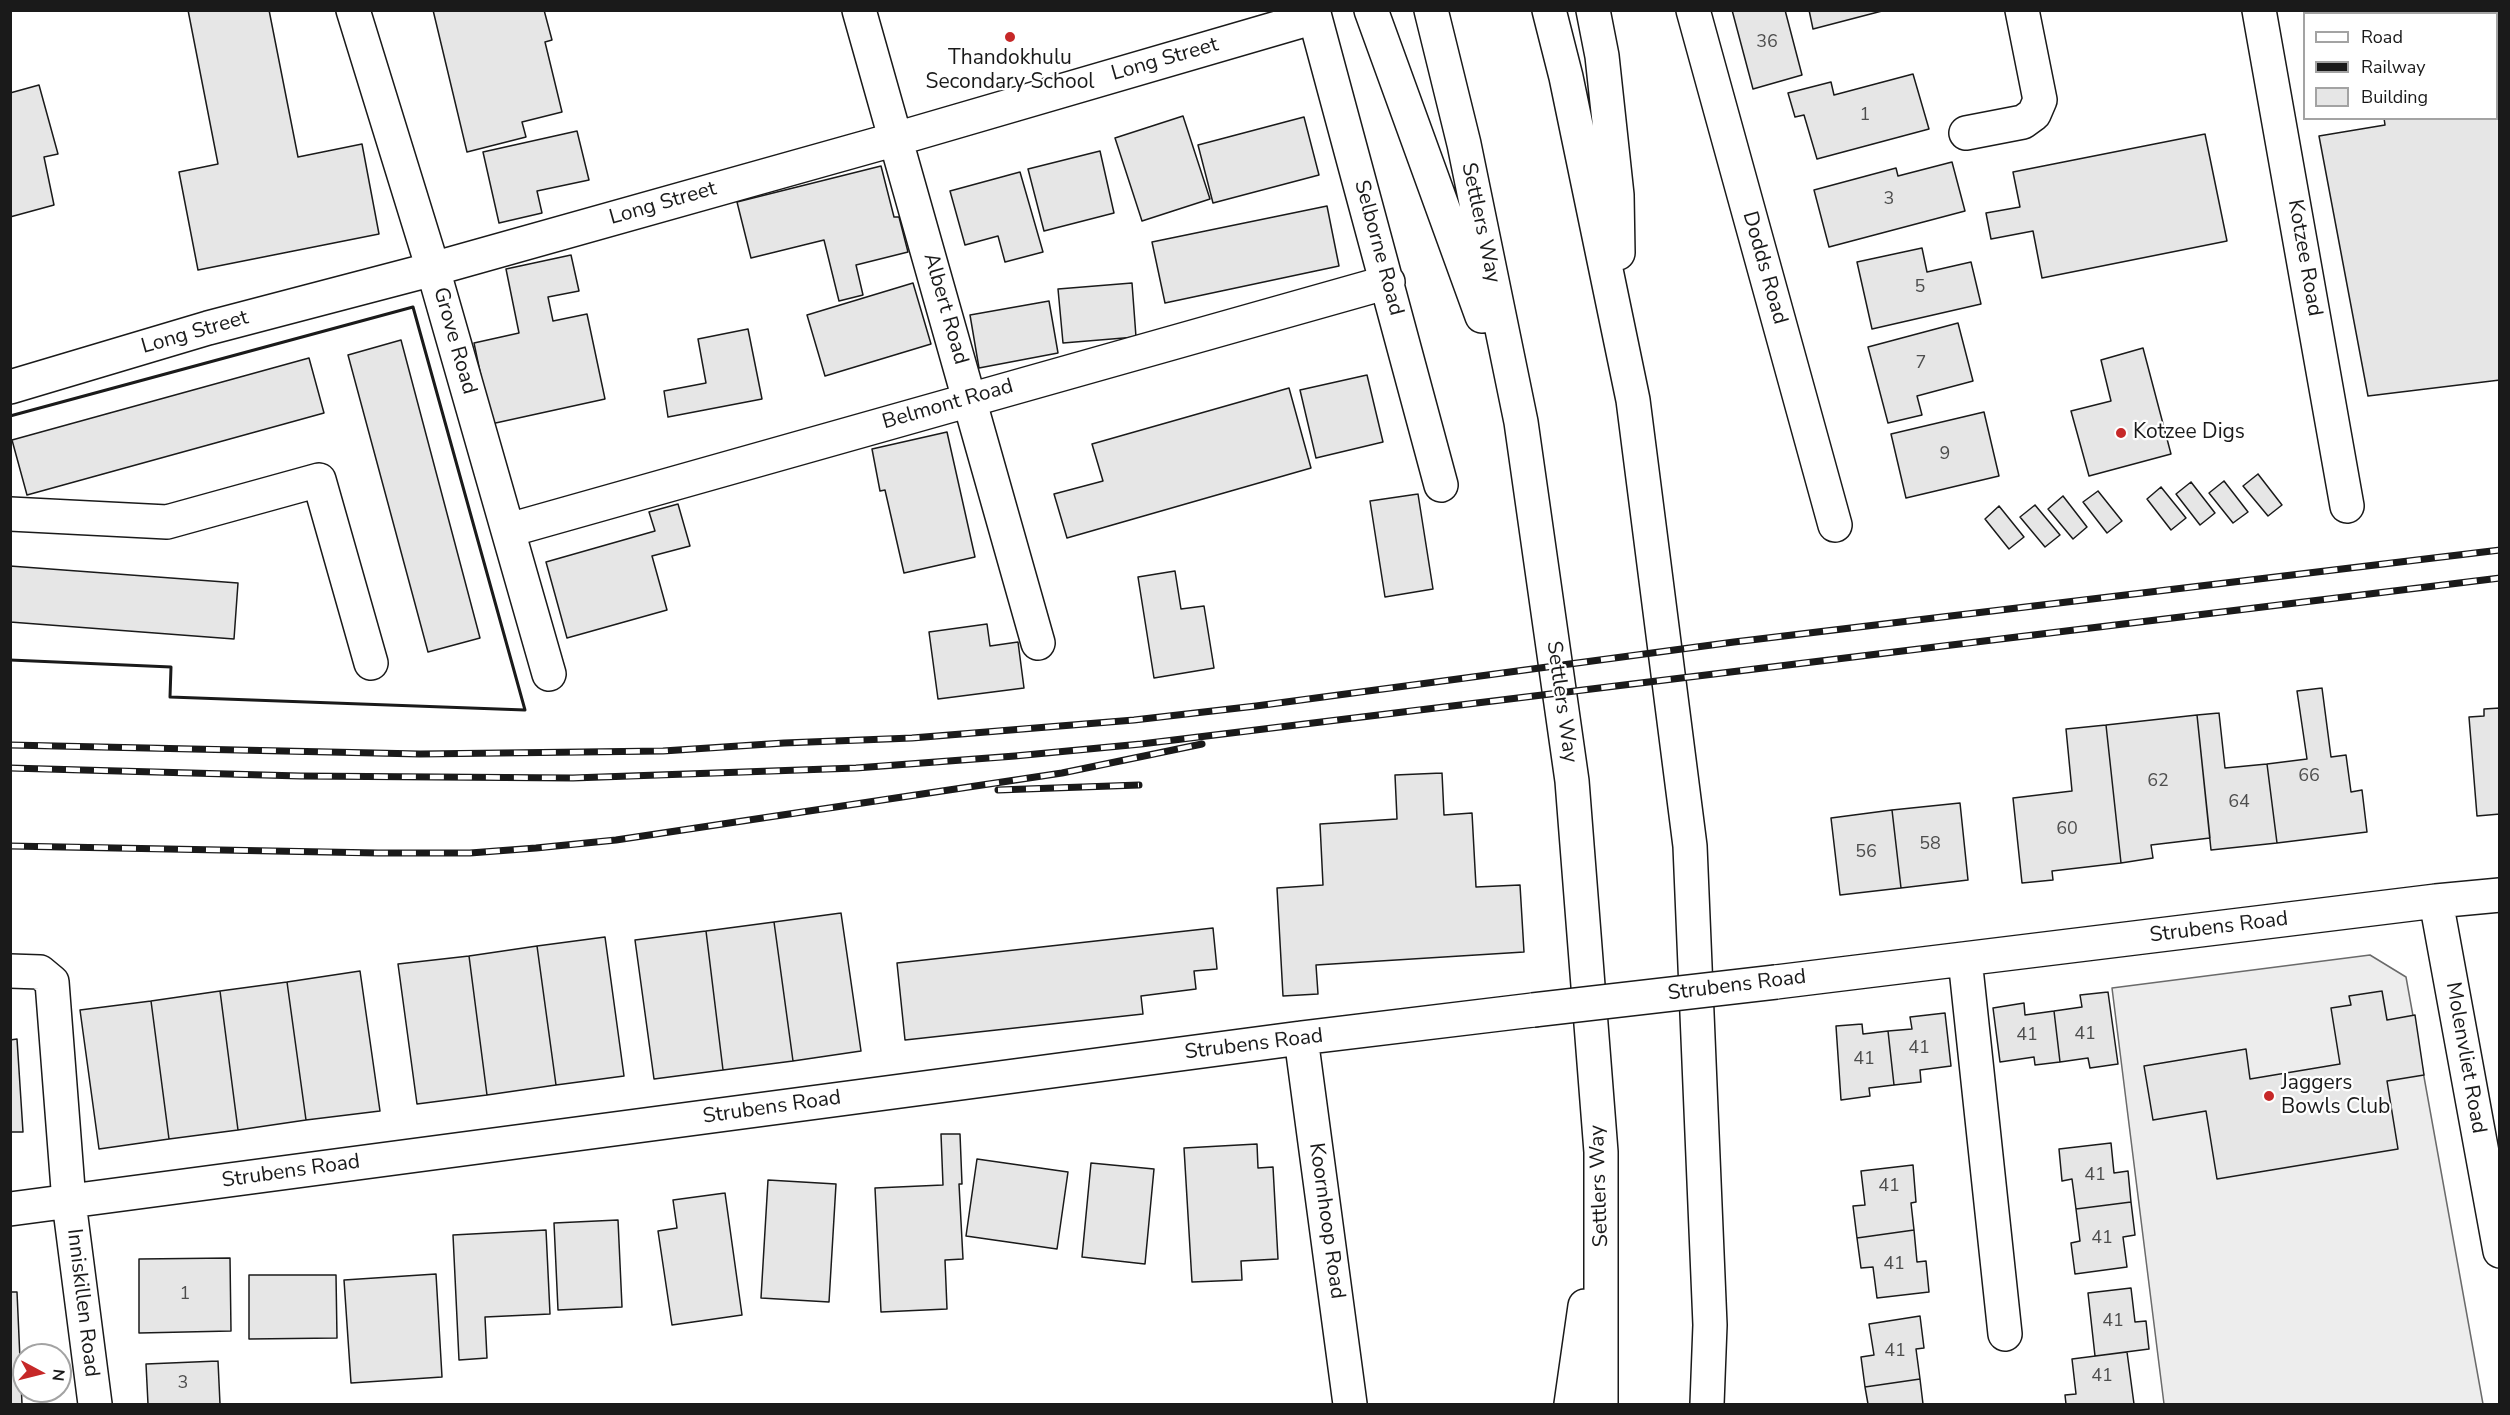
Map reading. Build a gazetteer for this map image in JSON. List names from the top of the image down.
{
  "streets": {
    "main road": [
      "Long Street",
      "Settlers Way",
      "Selborne Road",
      "Kotzee Road",
      "Dodds Road",
      "Albert Road",
      "Grove Road",
      "Belmont Road",
      "Strubens Road",
      "Molenvliet Road",
      "Koornhoop Road",
      "Inniskillen Road"
    ]
  },
  "crossings": [
    ["Long Street", "Selborne Road"],
    ["Long Street", "Albert Road"],
    ["Long Street", "Grove Road"],
    ["Selborne Road", "Belmont Road"],
    ["Albert Road", "Belmont Road"],
    ["Grove Road", "Belmont Road"],
    ["Strubens Road", "Molenvliet Road"],
    ["Strubens Road", "Koornhoop Road"],
    ["Strubens Road", "Inniskillen Road"]
  ],
  "places": ["Thandokhulu Secondary School", "Kotzee Digs", "Jaggers Bowls Club"],
  "house_numbers": [
    "36",
    "1",
    "3",
    "5",
    "7",
    "9",
    "66",
    "62",
    "64",
    "60",
    "58",
    "56",
    "41",
    "41",
    "41",
    "41",
    "41",
    "41",
    "41",
    "41",
    "1",
    "41",
    "41",
    "41",
    "3"
  ],
  "legend": ["Road", "Railway", "Building"],
  "north": "right"
}
